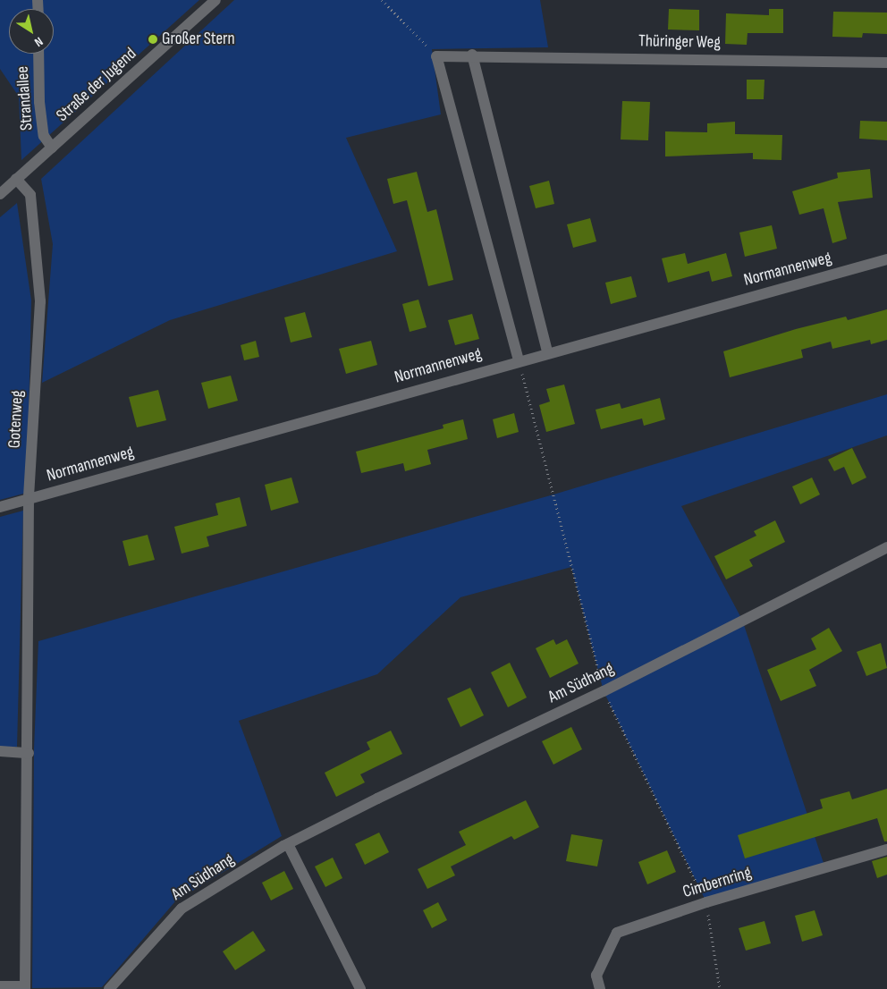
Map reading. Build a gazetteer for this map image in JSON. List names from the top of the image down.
{
  "streets": {
    "street": [
      "Thüringer Weg",
      "Straße der Jugend",
      "Strandallee",
      "Normannenweg",
      "Gotenweg",
      "Am Südhang",
      "Cimbernring"
    ]
  },
  "crossings": [
    ["Straße der Jugend", "Strandallee"],
    ["Straße der Jugend", "Gotenweg"],
    ["Normannenweg", "Gotenweg"]
  ],
  "places": ["Großer Stern"],
  "north": "bottom right"
}
